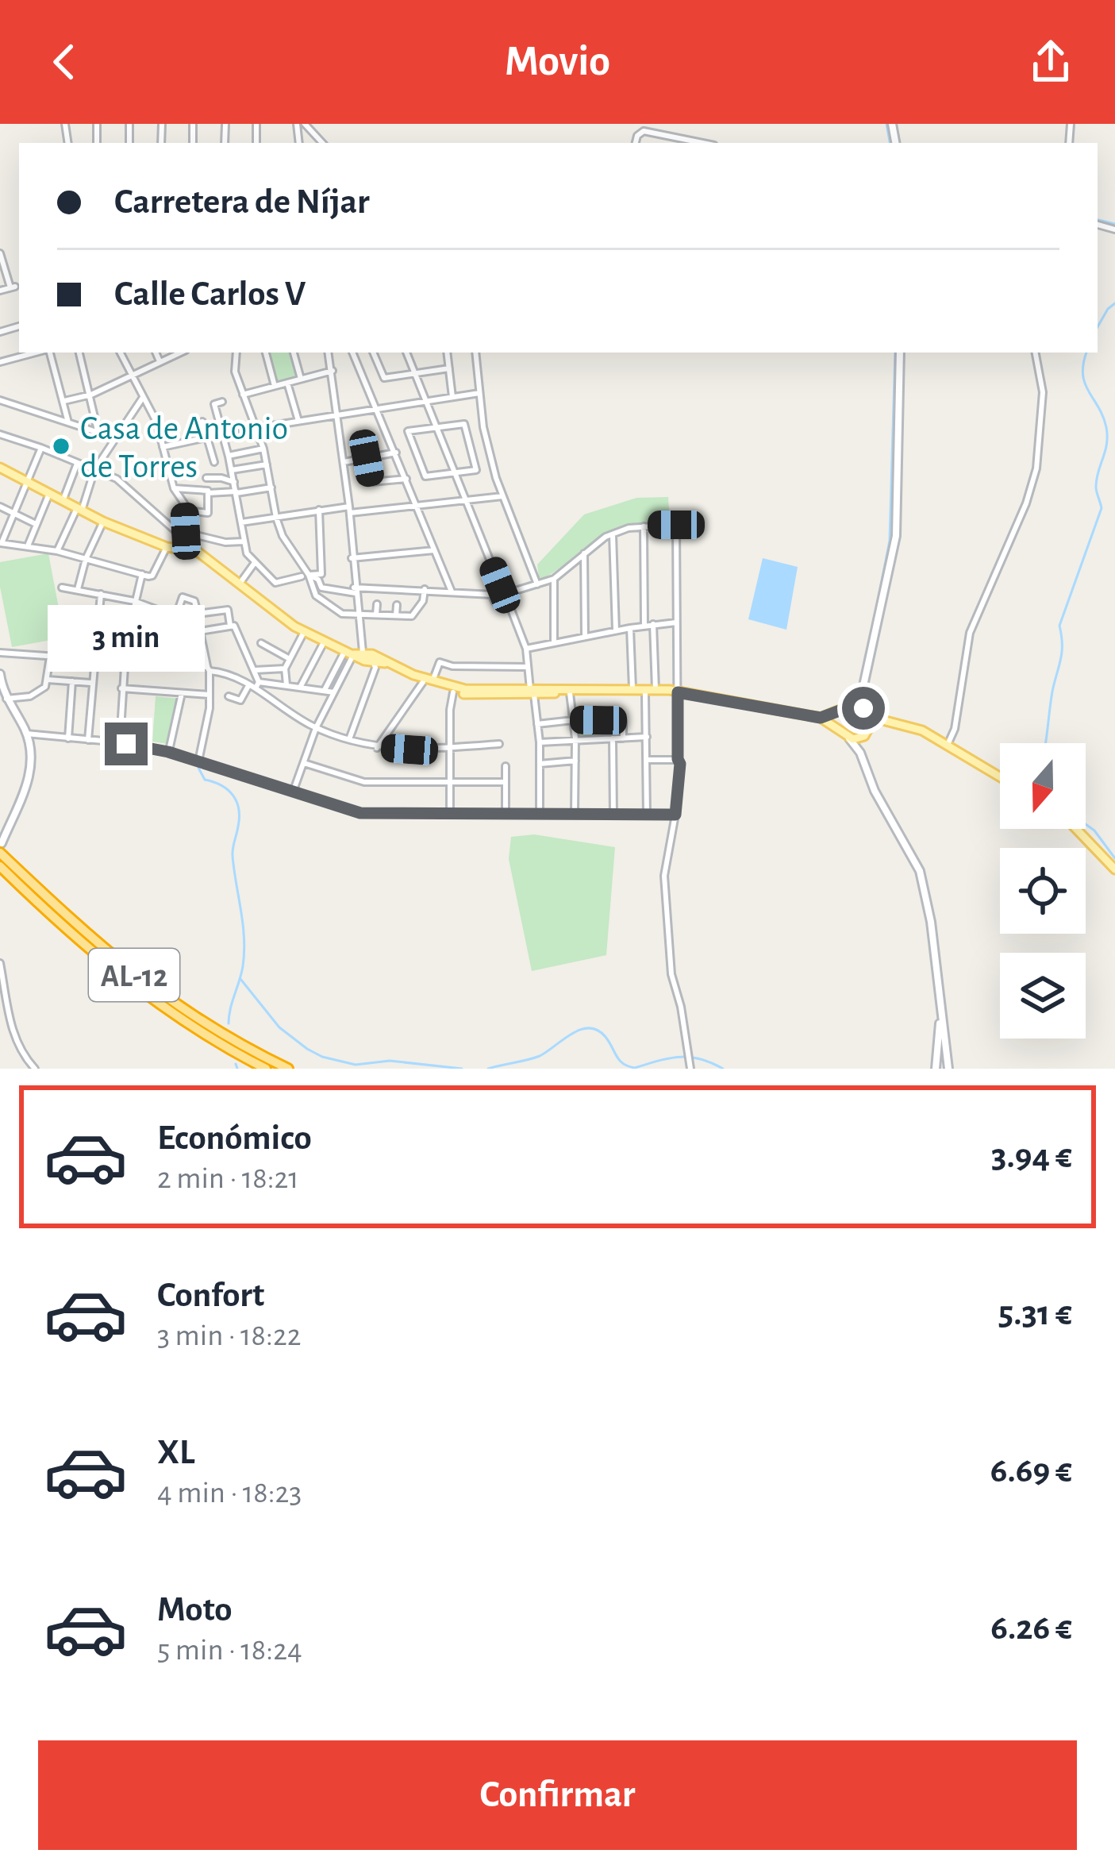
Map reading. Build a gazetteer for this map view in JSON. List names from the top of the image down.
{
  "streets": {
    "highway": ["AL-12"]
  },
  "places": ["Casa de Antonio de Torres"],
  "north": "bottom",
  "page": {
    "header": "Movio",
    "banner": ["Carretera de Níjar", "Calle Carlos V"],
    "bubble": "3 min",
    "list": [
      {
        "name": "Económico",
        "note": "2 min · 18:21",
        "value": "3.94 €"
      },
      {
        "name": "Confort",
        "note": "3 min · 18:22",
        "value": "5.31 €"
      },
      {
        "name": "XL",
        "note": "4 min · 18:23",
        "value": "6.69 €"
      },
      {
        "name": "Moto",
        "note": "5 min · 18:24",
        "value": "6.26 €"
      }
    ],
    "buttons": "Confirmar"
  }
}
